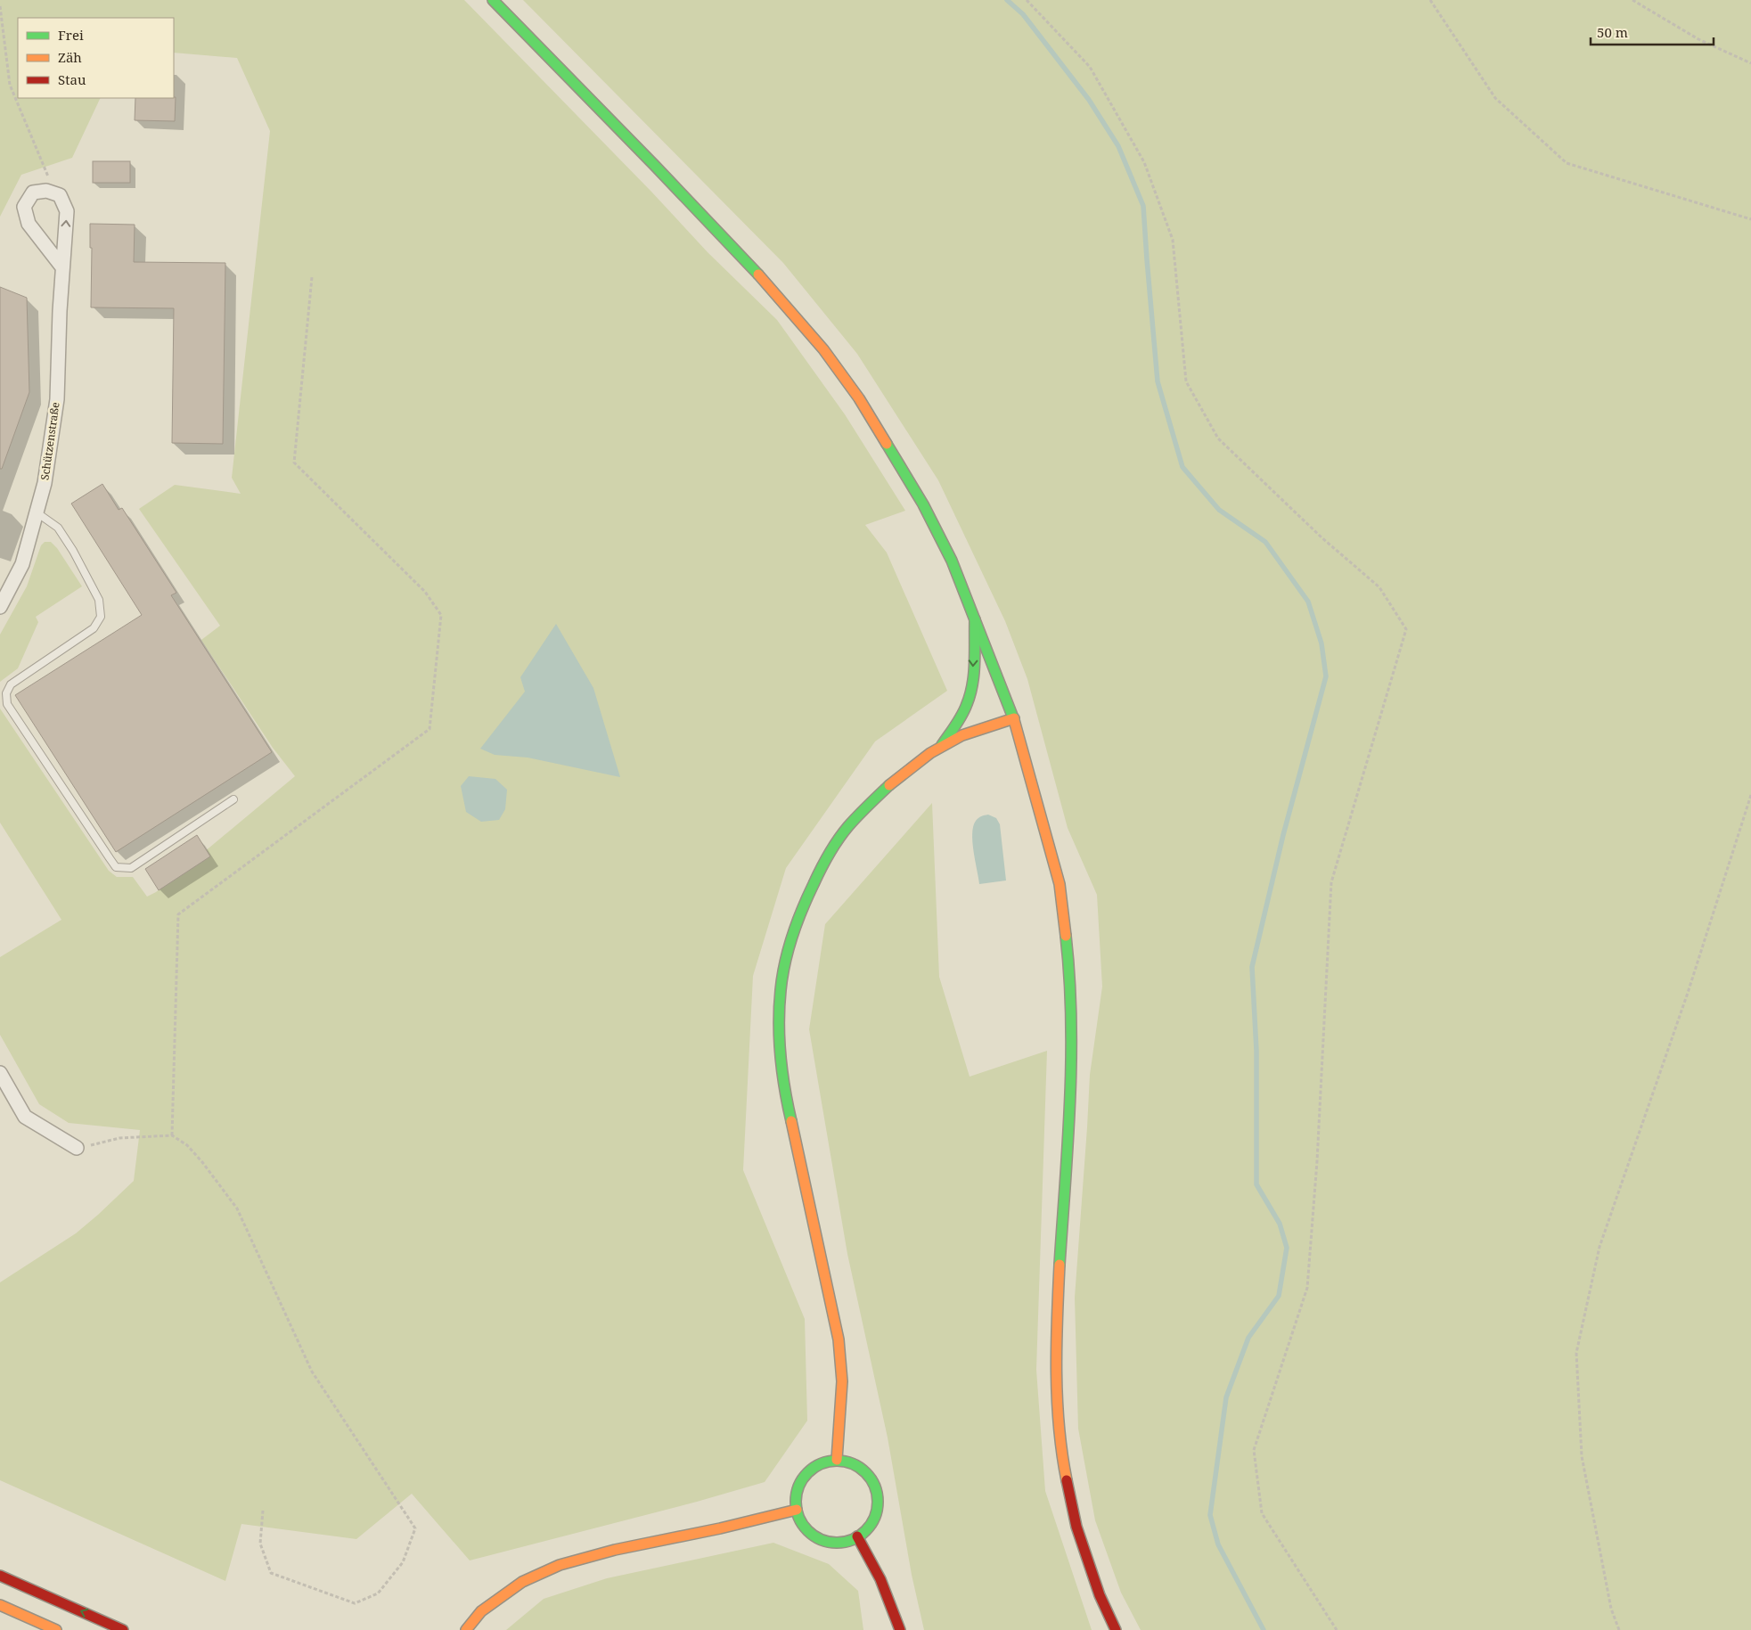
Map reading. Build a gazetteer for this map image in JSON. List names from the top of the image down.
{
  "streets": {
    "street": ["Schützenstraße"]
  },
  "legend": ["Frei", "Zäh", "Stau"],
  "scale_bar": "50 m"
}
